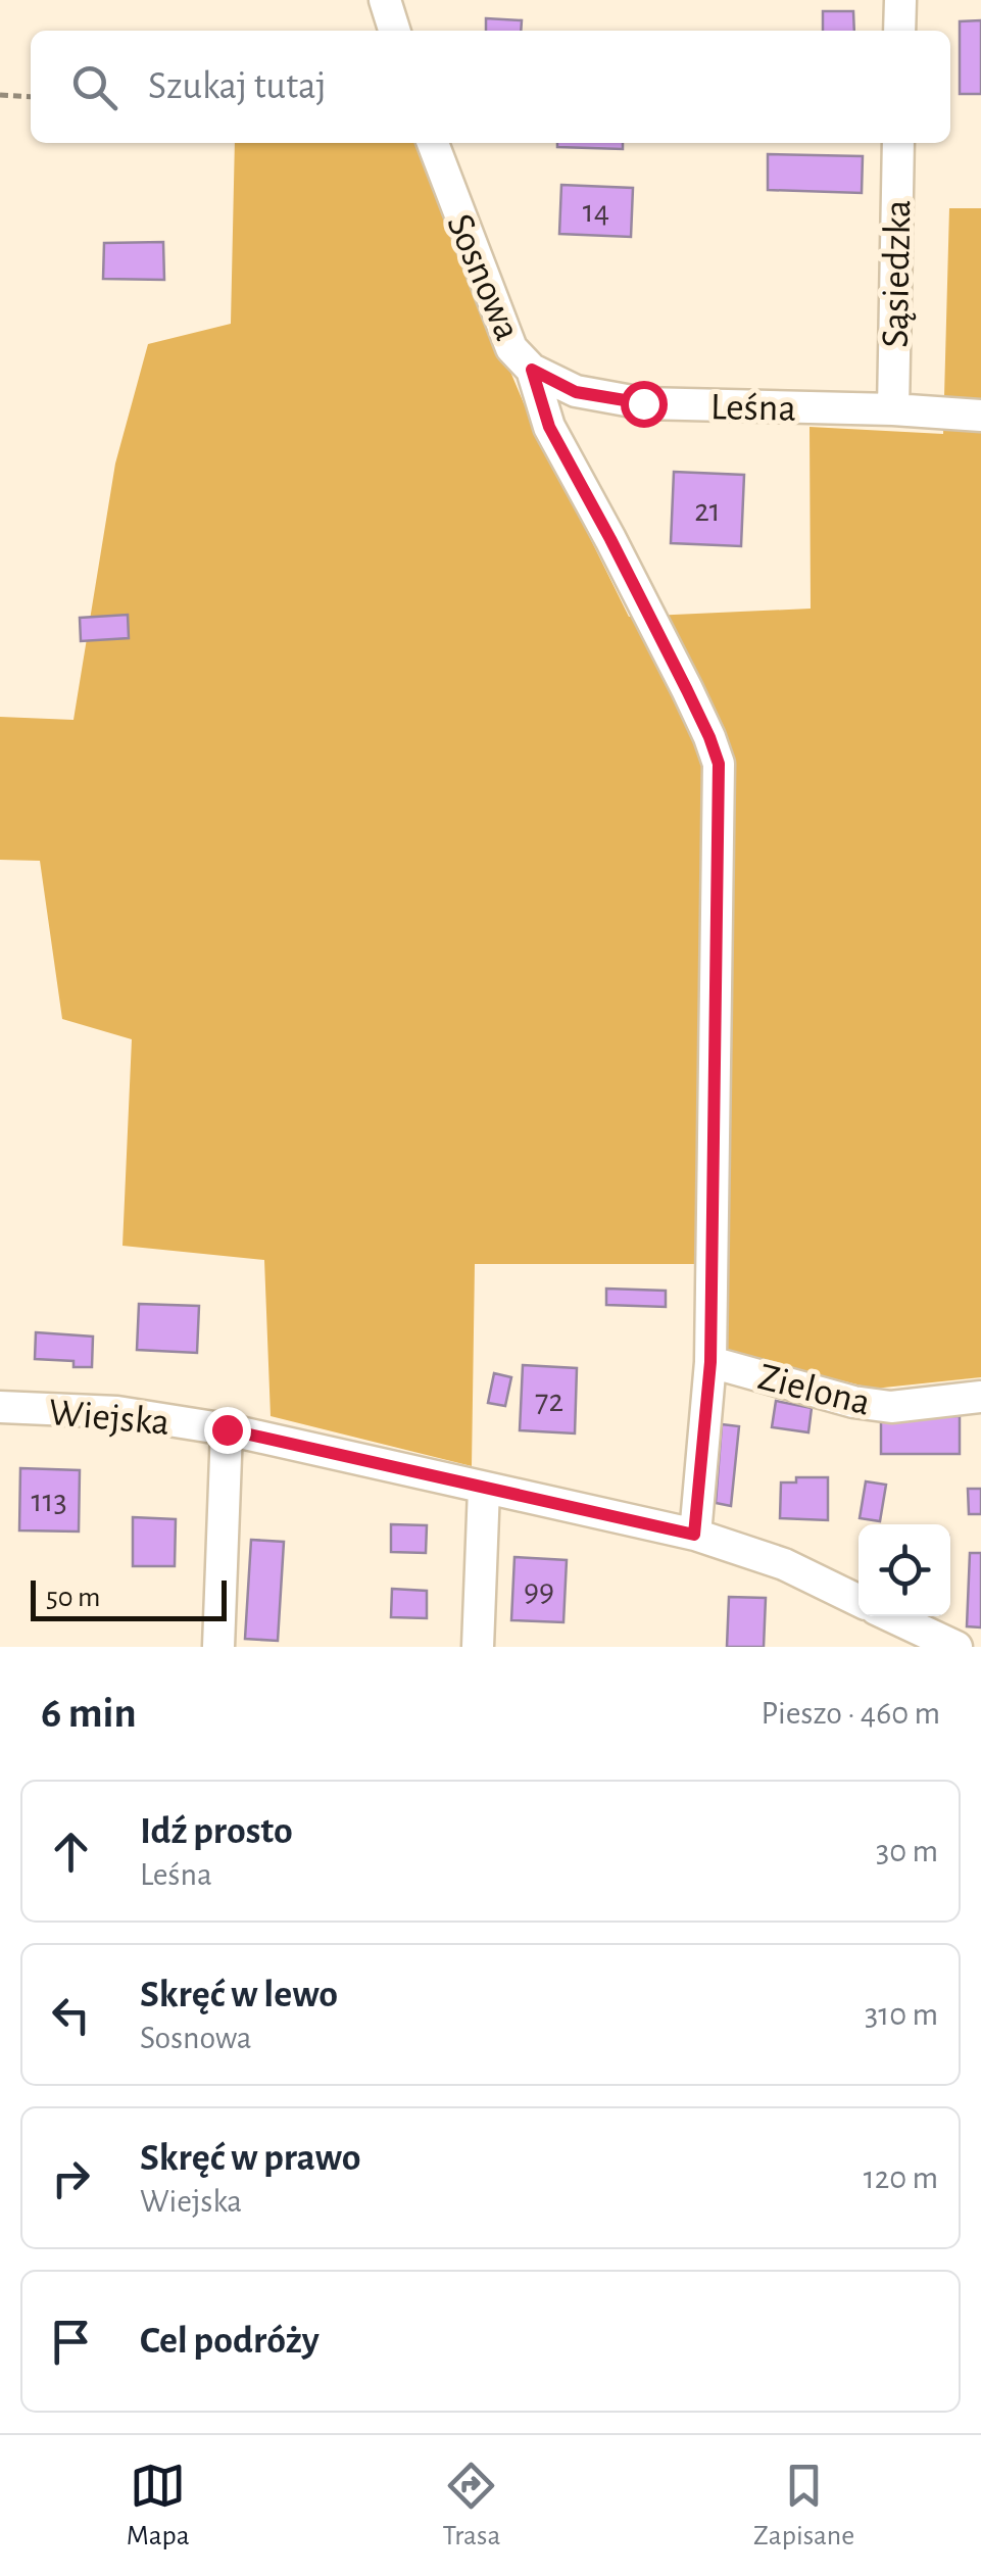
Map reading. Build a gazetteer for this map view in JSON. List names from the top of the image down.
{
  "streets": {
    "street": [
      "Sąsiedzka",
      "Sosnowa",
      "Leśna",
      "Zielona",
      "Wiejska"
    ]
  },
  "crossings": [
    ["Sąsiedzka", "Leśna"],
    ["Sosnowa", "Leśna"],
    ["Sosnowa", "Zielona"],
    ["Sosnowa", "Wiejska"]
  ],
  "house_numbers": [
    "14",
    "21",
    "72",
    "113",
    "99"
  ],
  "scale_bar": "50 m",
  "page": {
    "search": "Szukaj tutaj",
    "scale": "50 m",
    "heading": ["6 min", "Pieszo · 460 m"],
    "list": [
      ["Idź prosto", "Leśna", "30 m"],
      ["Skręć w lewo", "Sosnowa", "310 m"],
      ["Skręć w prawo", "Wiejska", "120 m"],
      "Cel podróży"
    ],
    "nav": ["Mapa", "Trasa", "Zapisane"]
  }
}
